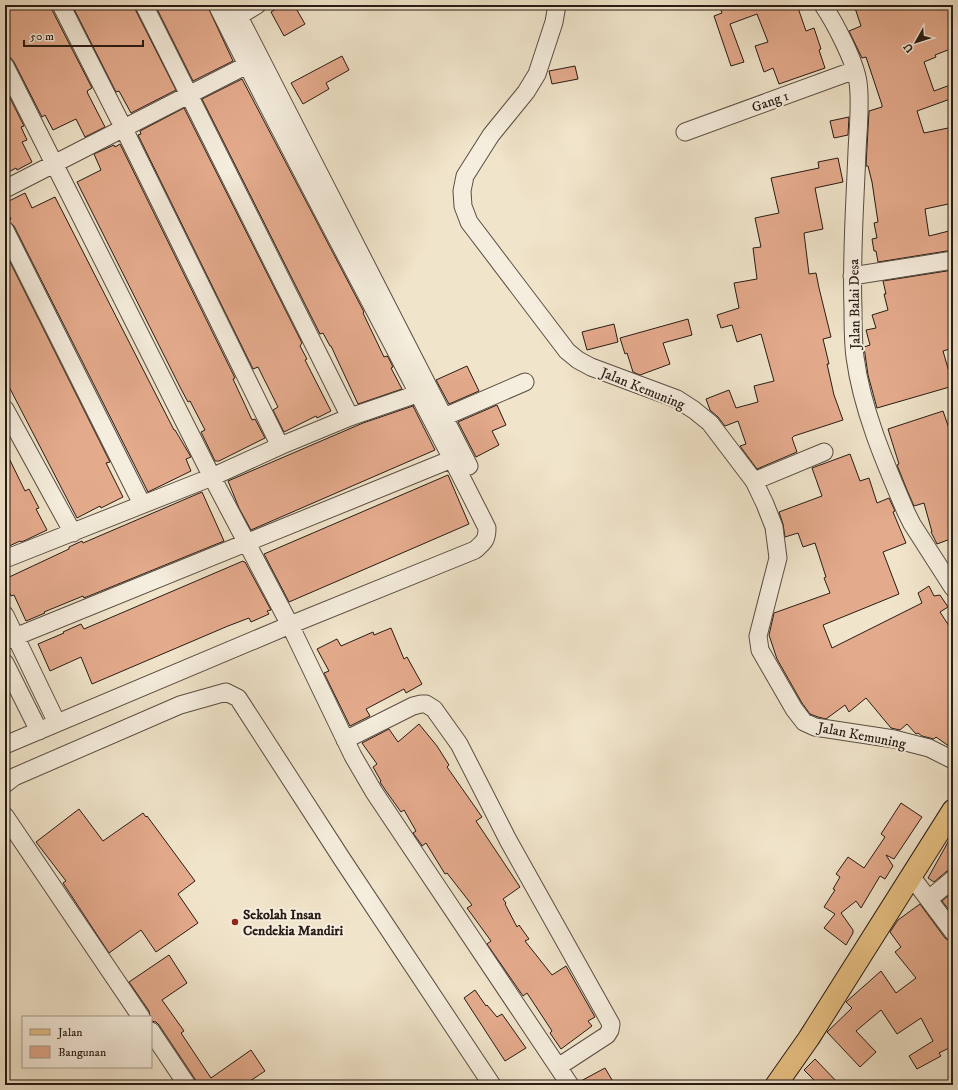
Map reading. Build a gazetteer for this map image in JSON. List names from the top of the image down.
{
  "streets": {
    "street": ["Gang 1", "Jalan Balai Desa", "Jalan Kemuning"]
  },
  "crossings": [
    ["Gang 1", "Jalan Balai Desa"]
  ],
  "places": ["Sekolah Insan Cendekia Mandiri"],
  "legend": ["Jalan", "Bangunan"],
  "scale_bar": "50 m",
  "north": "bottom left"
}
